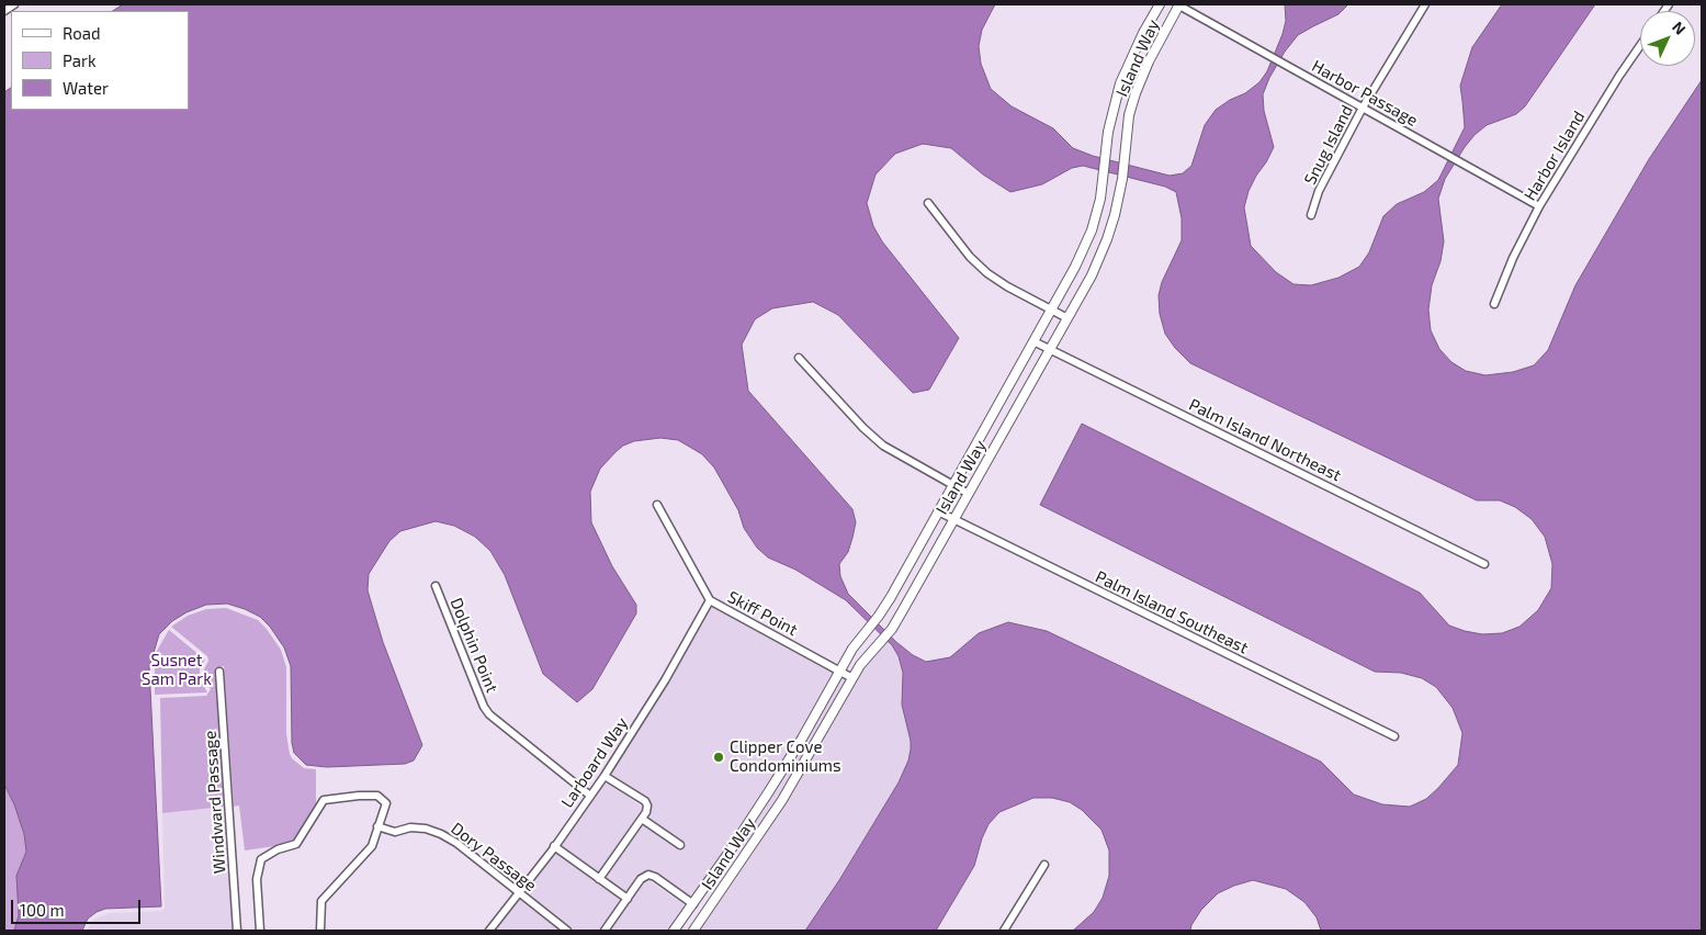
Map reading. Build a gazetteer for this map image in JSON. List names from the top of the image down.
{
  "streets": {
    "street": [
      "Island Way",
      "Harbor Passage",
      "Snug Island",
      "Harbor Island",
      "Palm Island Northeast",
      "Palm Island Southeast",
      "Skiff Point",
      "Dolphin Point",
      "Larboard Way",
      "Windward Passage",
      "Dory Passage"
    ]
  },
  "crossings": [
    ["Island Way", "Harbor Passage"],
    ["Island Way", "Palm Island Northeast"],
    ["Island Way", "Palm Island Southeast"],
    ["Island Way", "Skiff Point"],
    ["Harbor Passage", "Snug Island"],
    ["Harbor Passage", "Harbor Island"],
    ["Skiff Point", "Larboard Way"],
    ["Dolphin Point", "Larboard Way"],
    ["Larboard Way", "Dory Passage"]
  ],
  "parks": ["Susnet Sam Park"],
  "places": ["Clipper Cove Condominiums"],
  "legend": ["Road", "Park", "Water"],
  "scale_bar": "100 m",
  "north": "top right"
}
